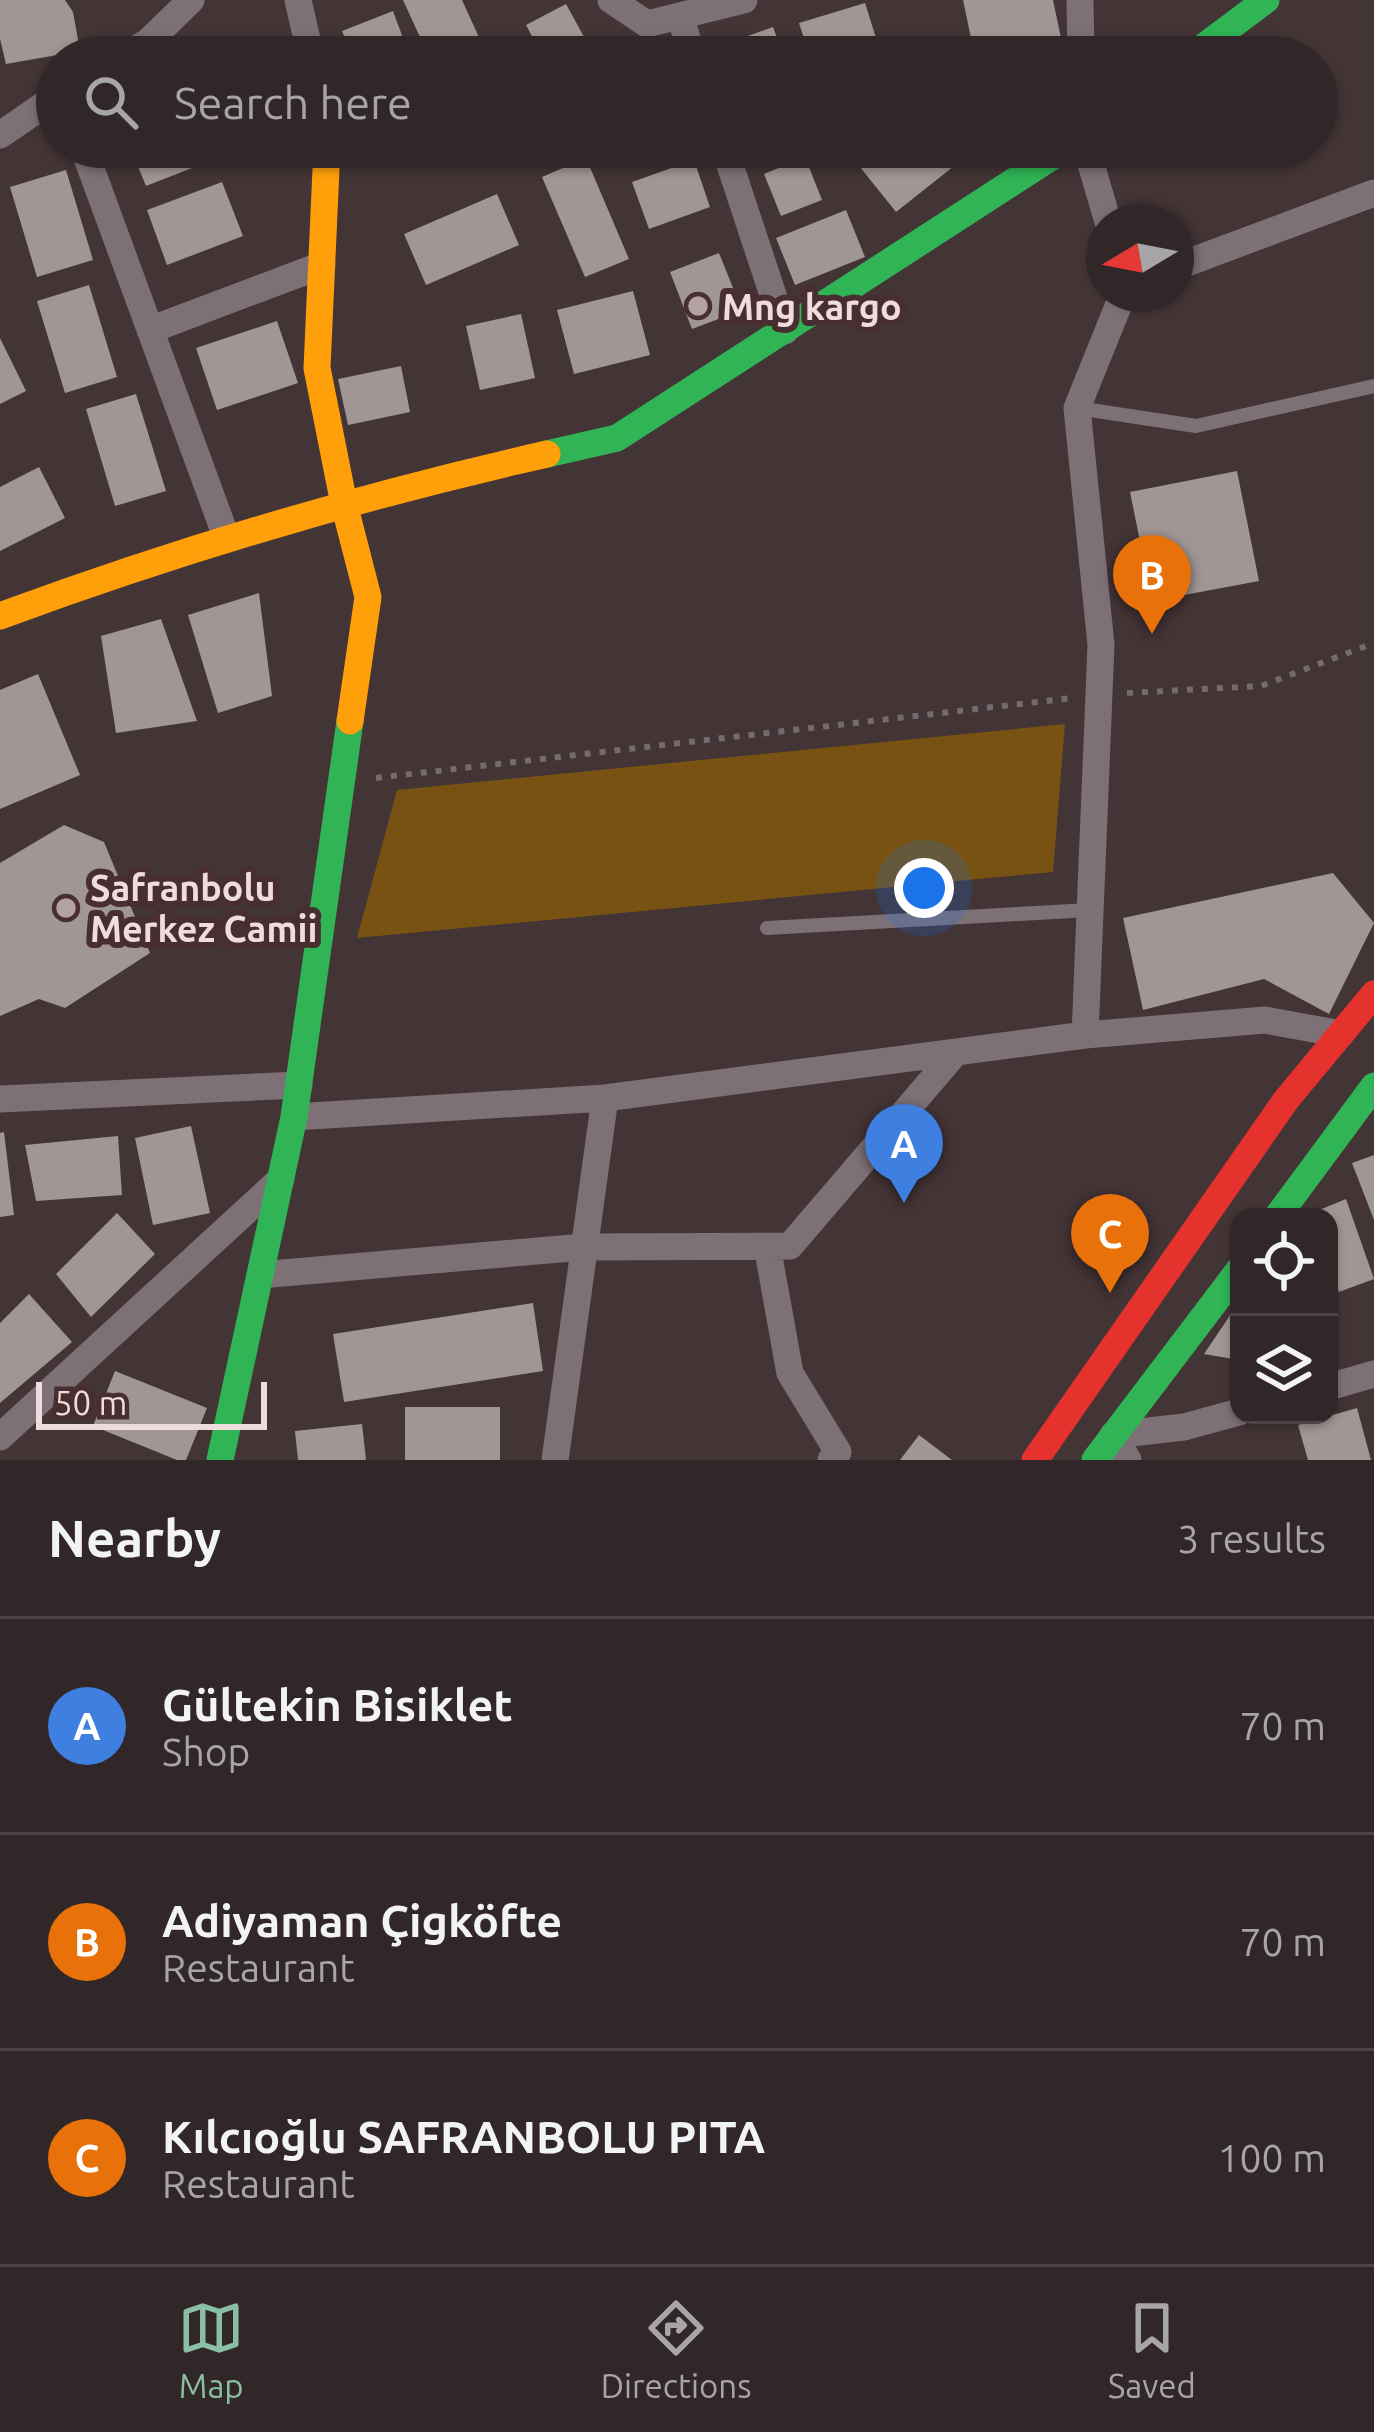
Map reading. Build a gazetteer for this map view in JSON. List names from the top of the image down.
{
  "places": ["Mng kargo", "Safranbolu Merkez Camii"],
  "scale_bar": "50 m",
  "north": "left",
  "page": {
    "search": "Search here",
    "pins": ["B", "A", "C"],
    "scale": "50 m",
    "heading": ["Nearby", "3 results"],
    "list": [
      {
        "mark": "A",
        "name": "Gültekin Bisiklet",
        "note": "Shop",
        "value": "70 m"
      },
      {
        "mark": "B",
        "name": "Adiyaman Çigköfte",
        "note": "Restaurant",
        "value": "70 m"
      },
      {
        "mark": "C",
        "name": "Kılcıoğlu SAFRANBOLU PITA",
        "note": "Restaurant",
        "value": "100 m"
      }
    ],
    "nav": ["Map", "Directions", "Saved"]
  }
}
